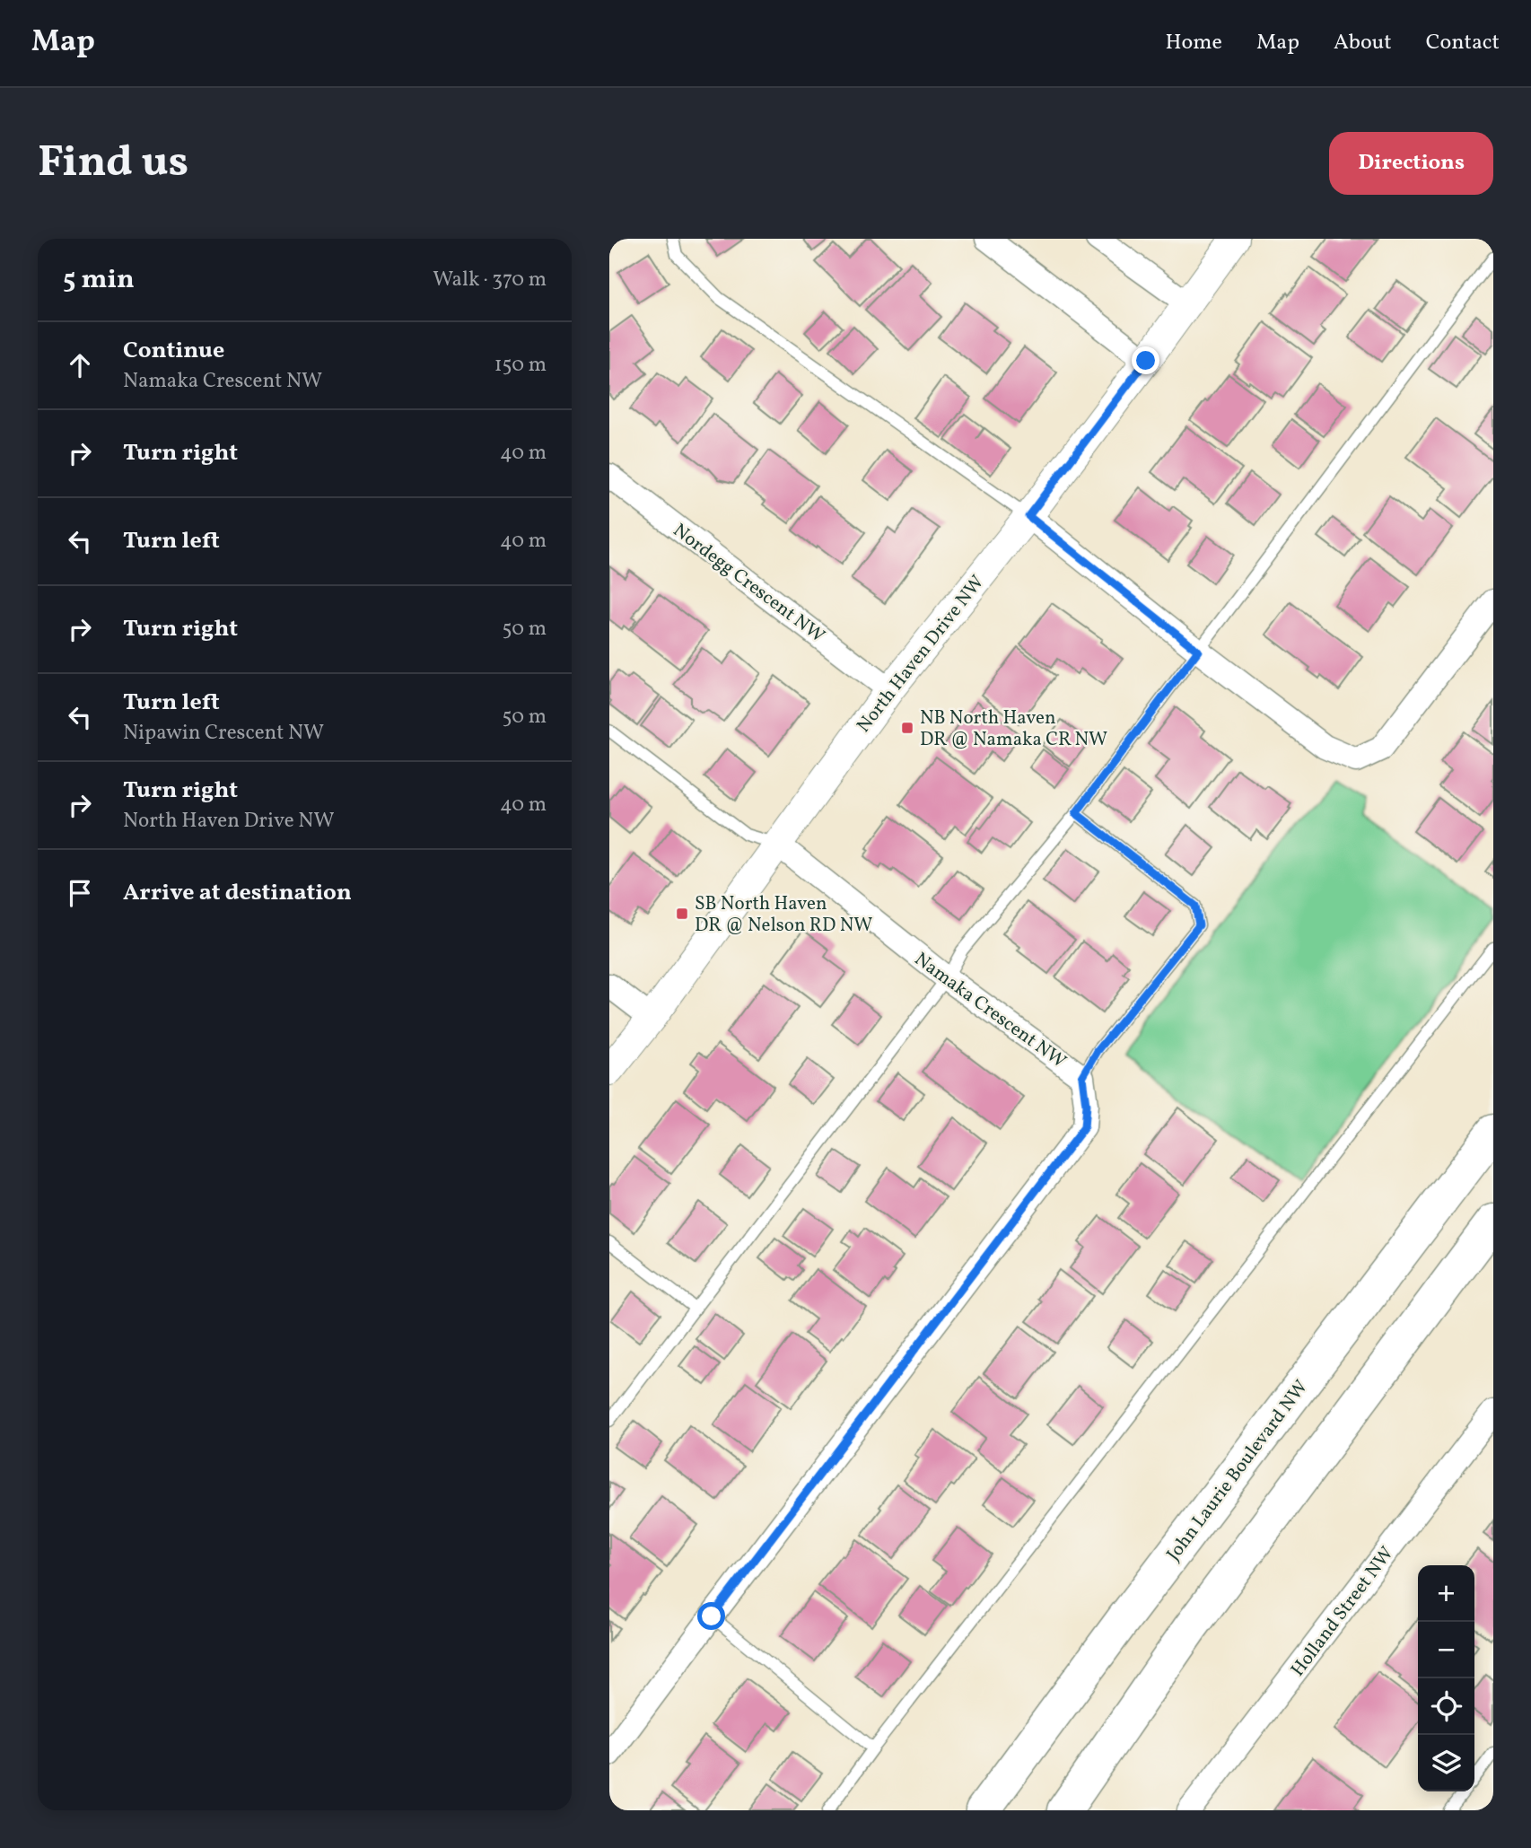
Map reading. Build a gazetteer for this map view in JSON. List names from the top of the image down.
{
  "streets": {
    "main road": ["John Laurie Boulevard NW"],
    "street": [
      "Nordegg Crescent NW",
      "North Haven Drive NW",
      "Namaka Crescent NW",
      "Holland Street NW"
    ]
  },
  "crossings": [
    ["Nordegg Crescent NW", "North Haven Drive NW"],
    ["North Haven Drive NW", "Namaka Crescent NW"]
  ],
  "places": {
    "transit": ["NB North Haven DR @ Namaka CR NW", "SB North Haven DR @ Nelson RD NW"]
  },
  "page": {
    "header": "Map",
    "nav": [
      "Home",
      "Map",
      "About",
      "Contact"
    ],
    "buttons": "Directions",
    "title": "Find us",
    "heading": ["5 min", "Walk · 370 m"],
    "list": [
      ["Continue", "Namaka Crescent NW", "150 m"],
      ["Turn right", "40 m"],
      ["Turn left", "40 m"],
      ["Turn right", "50 m"],
      ["Turn left", "Nipawin Crescent NW", "50 m"],
      ["Turn right", "North Haven Drive NW", "40 m"],
      "Arrive at destination"
    ],
    "map_buttons": ["+", "−"]
  }
}
